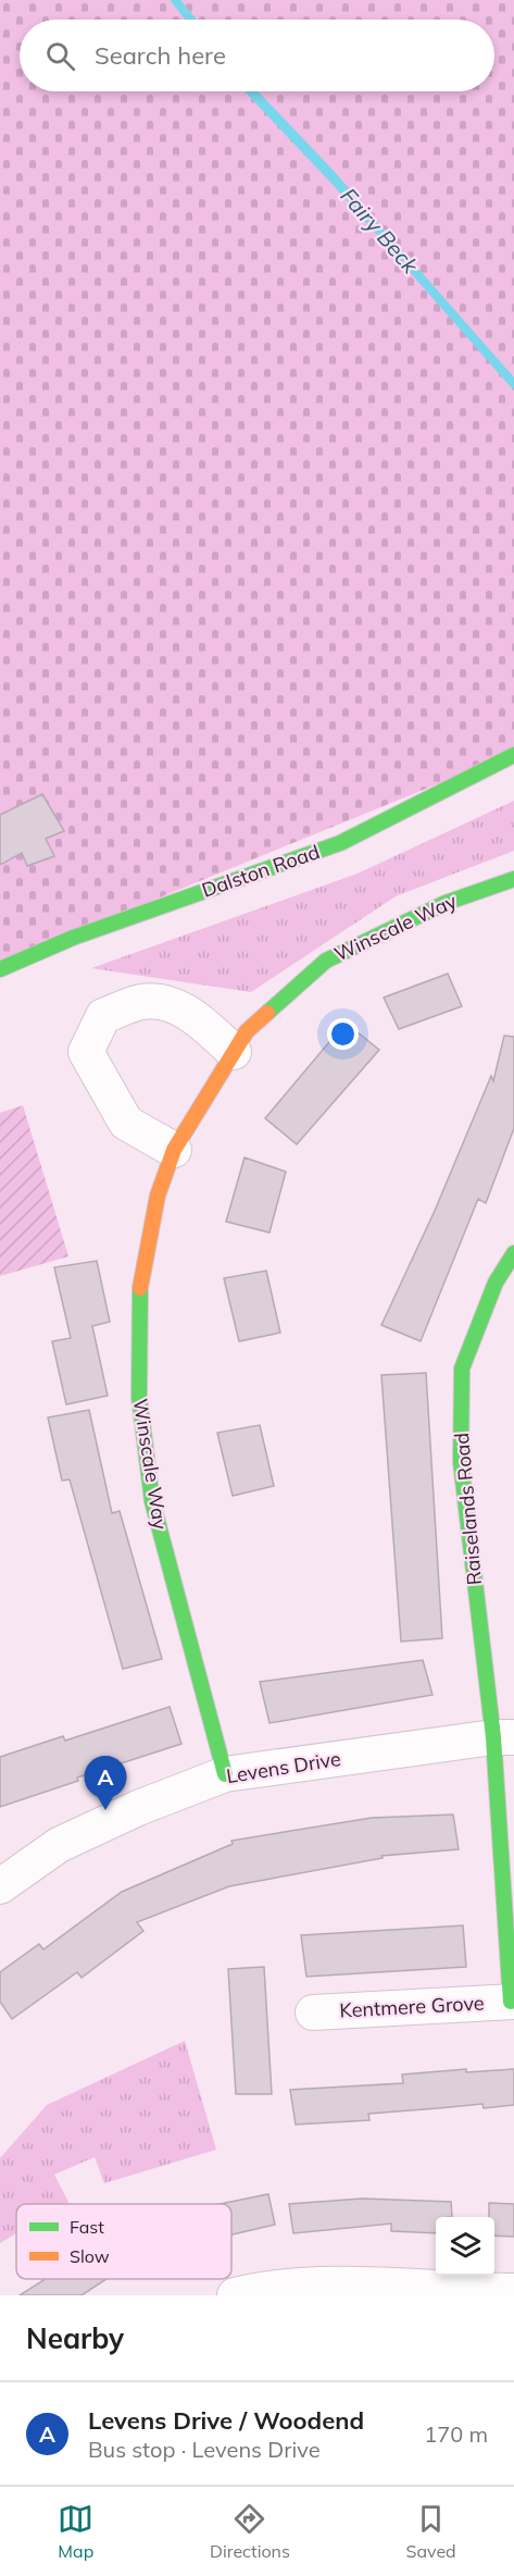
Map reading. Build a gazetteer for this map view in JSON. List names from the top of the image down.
{
  "streets": {
    "street": [
      "Dalston Road",
      "Winscale Way",
      "Raiselands Road",
      "Levens Drive",
      "Kentmere Grove"
    ]
  },
  "crossings": [
    ["Winscale Way", "Levens Drive"],
    ["Raiselands Road", "Levens Drive"],
    ["Raiselands Road", "Kentmere Grove"],
    ["Levens Drive", "Kentmere Grove"]
  ],
  "water": ["Fairy Beck"],
  "legend": ["Fast", "Slow"],
  "page": {
    "search": "Search here",
    "pins": "A",
    "heading": "Nearby",
    "list": [
      {
        "mark": "A",
        "name": "Levens Drive / Woodend",
        "note": "Bus stop · Levens Drive",
        "value": "170 m"
      }
    ],
    "nav": ["Map", "Directions", "Saved"]
  }
}
